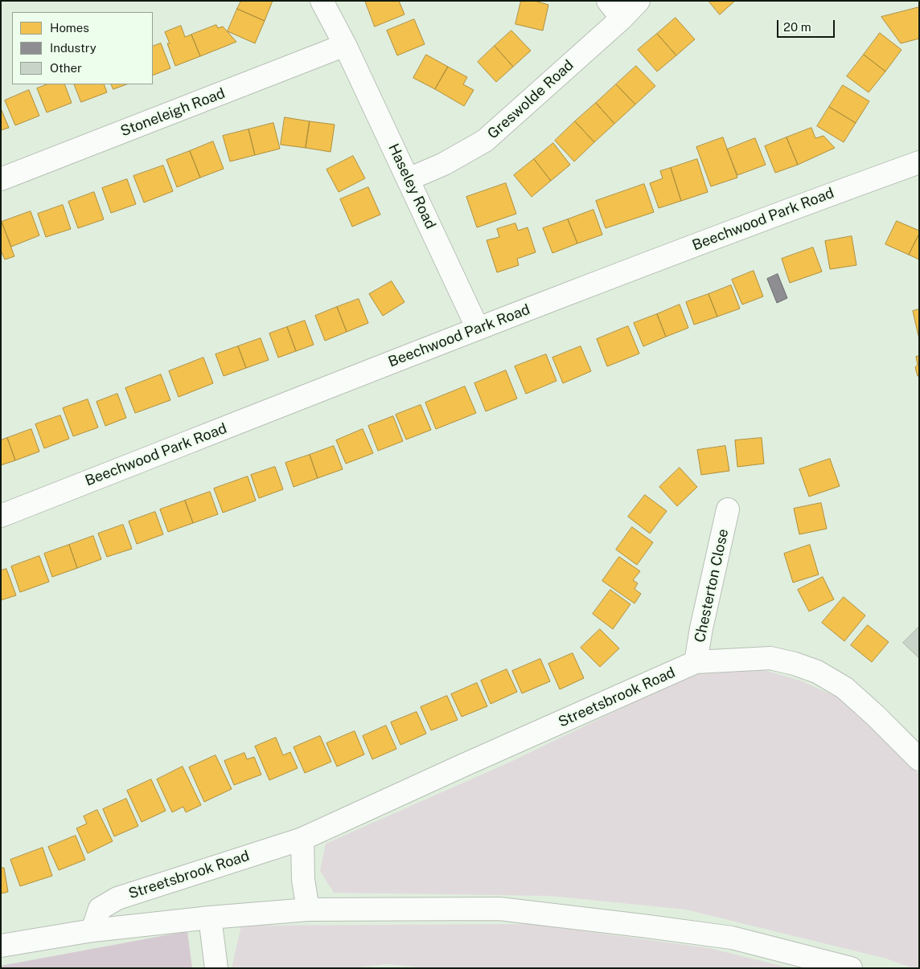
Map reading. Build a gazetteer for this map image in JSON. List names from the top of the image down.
{
  "streets": {
    "street": [
      "Greswolde Road",
      "Stoneleigh Road",
      "Haseley Road",
      "Beechwood Park Road",
      "Chesterton Close",
      "Streetsbrook Road"
    ]
  },
  "crossings": [
    ["Greswolde Road", "Haseley Road"],
    ["Stoneleigh Road", "Haseley Road"],
    ["Haseley Road", "Beechwood Park Road"],
    ["Chesterton Close", "Streetsbrook Road"]
  ],
  "legend": ["Homes", "Industry", "Other"],
  "scale_bar": "20 m"
}
